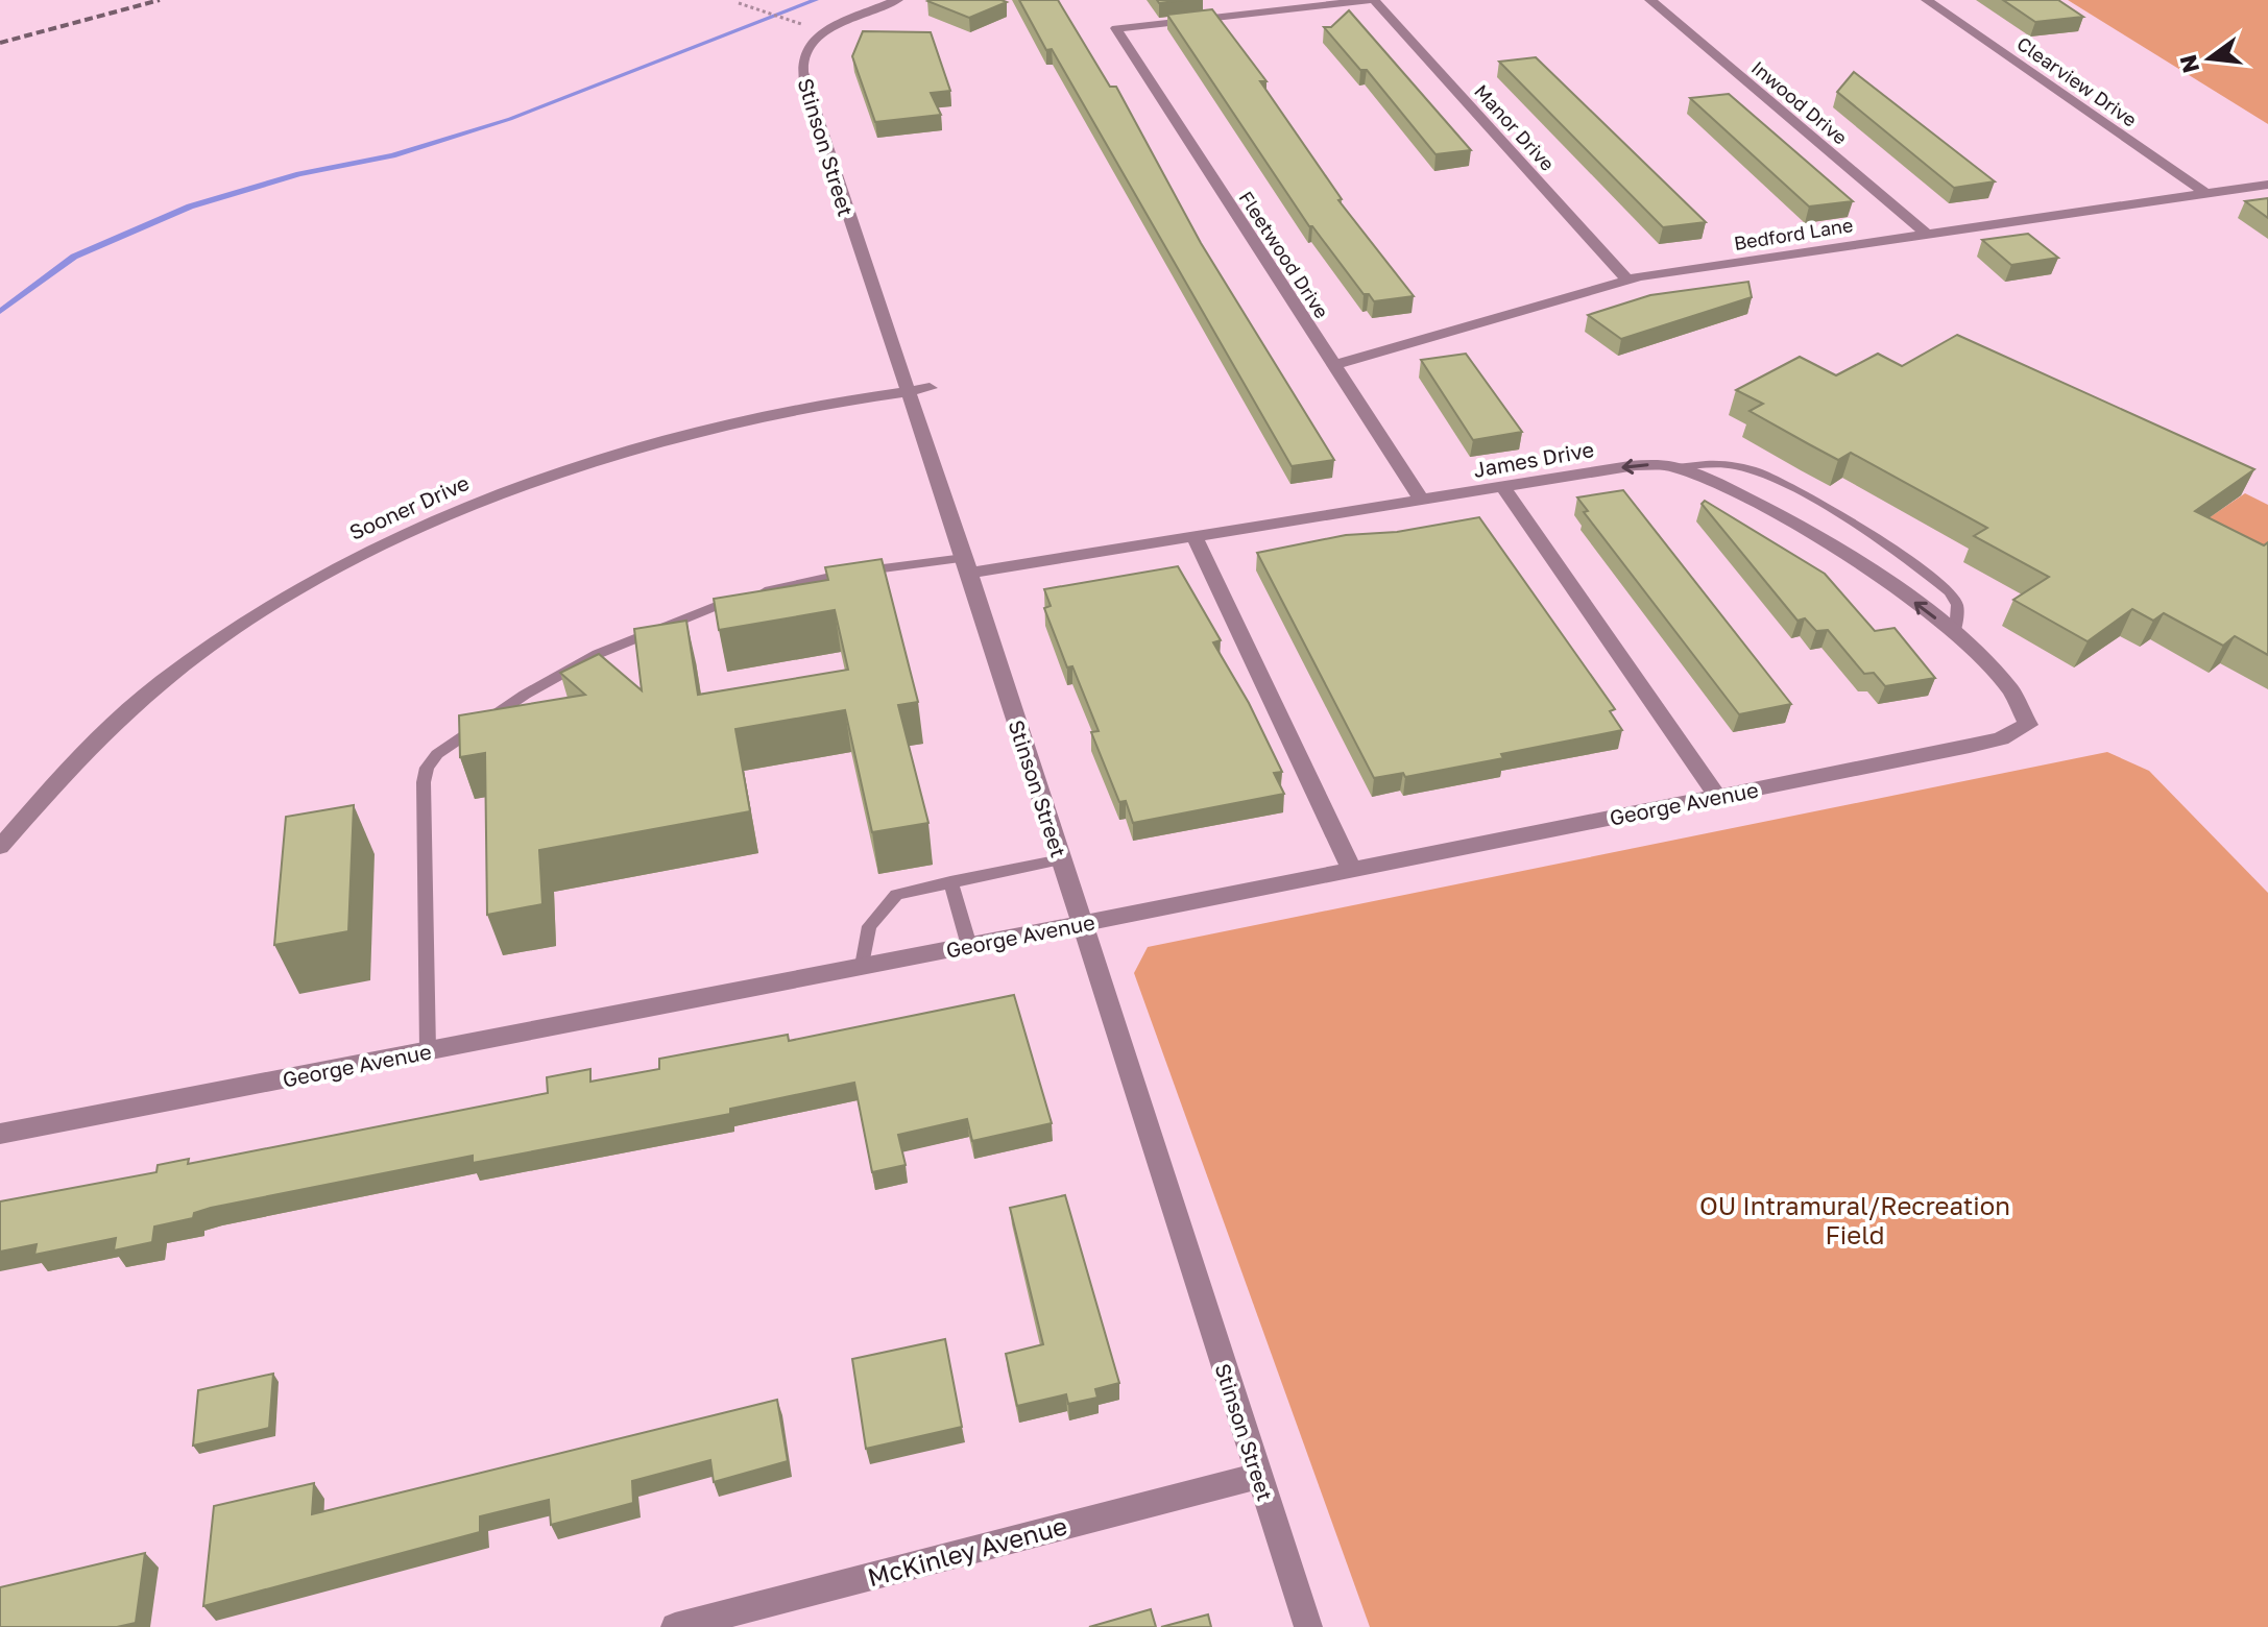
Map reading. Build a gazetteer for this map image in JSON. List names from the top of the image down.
{
  "streets": {
    "street": [
      "Clearview Drive",
      "Inwood Drive",
      "Manor Drive",
      "Stinson Street",
      "Bedford Lane",
      "Fleetwood Drive",
      "James Drive",
      "Sooner Drive",
      "George Avenue",
      "McKinley Avenue"
    ]
  },
  "crossings": [
    ["Clearview Drive", "Bedford Lane"],
    ["Inwood Drive", "Bedford Lane"],
    ["Manor Drive", "Bedford Lane"],
    ["Manor Drive", "Fleetwood Drive"],
    ["Stinson Street", "James Drive"],
    ["Stinson Street", "Sooner Drive"],
    ["Stinson Street", "George Avenue"],
    ["Stinson Street", "McKinley Avenue"],
    ["Bedford Lane", "Fleetwood Drive"],
    ["Fleetwood Drive", "James Drive"],
    ["James Drive", "George Avenue"]
  ],
  "one_way": ["James Drive"],
  "parks": ["OU Intramural/Recreation Field"],
  "north": "left"
}
